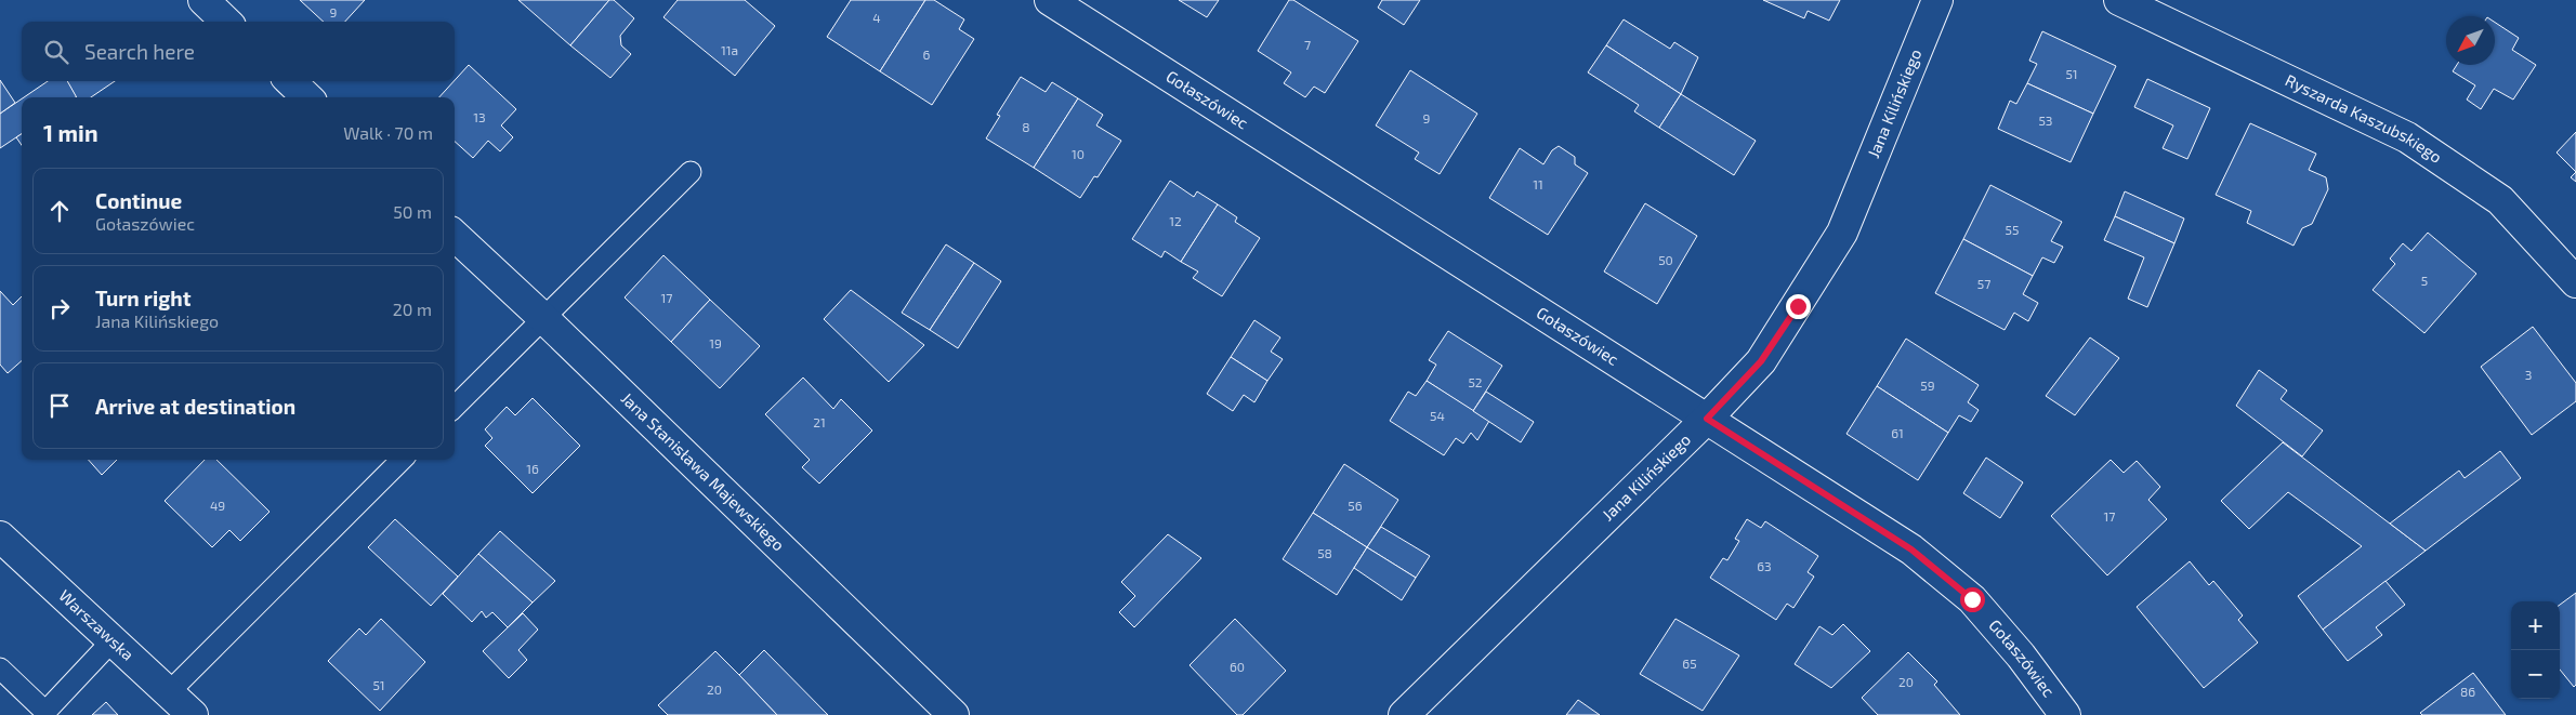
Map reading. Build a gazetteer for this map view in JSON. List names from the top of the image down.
{
  "streets": {
    "street": [
      "Gołaszówiec",
      "Jana Kilińskiego",
      "Ryszarda Kaszubskiego",
      "Jana Stanisława Majewskiego",
      "Warszawska"
    ]
  },
  "crossings": [
    ["Gołaszówiec", "Jana Kilińskiego"]
  ],
  "house_numbers": [
    "9",
    "4",
    "7",
    "11a",
    "6",
    "51",
    "13",
    "9",
    "53",
    "8",
    "10",
    "11",
    "12",
    "55",
    "50",
    "5",
    "57",
    "17",
    "19",
    "3",
    "52",
    "59",
    "54",
    "21",
    "61",
    "16",
    "49",
    "56",
    "17",
    "58",
    "63",
    "65",
    "60",
    "20",
    "51",
    "20",
    "86"
  ],
  "north": "bottom left",
  "page": {
    "search": "Search here",
    "heading": ["1 min", "Walk · 70 m"],
    "list": [
      ["Continue", "Gołaszówiec", "50 m"],
      ["Turn right", "Jana Kilińskiego", "20 m"],
      "Arrive at destination"
    ],
    "map_buttons": ["+", "−"]
  }
}
